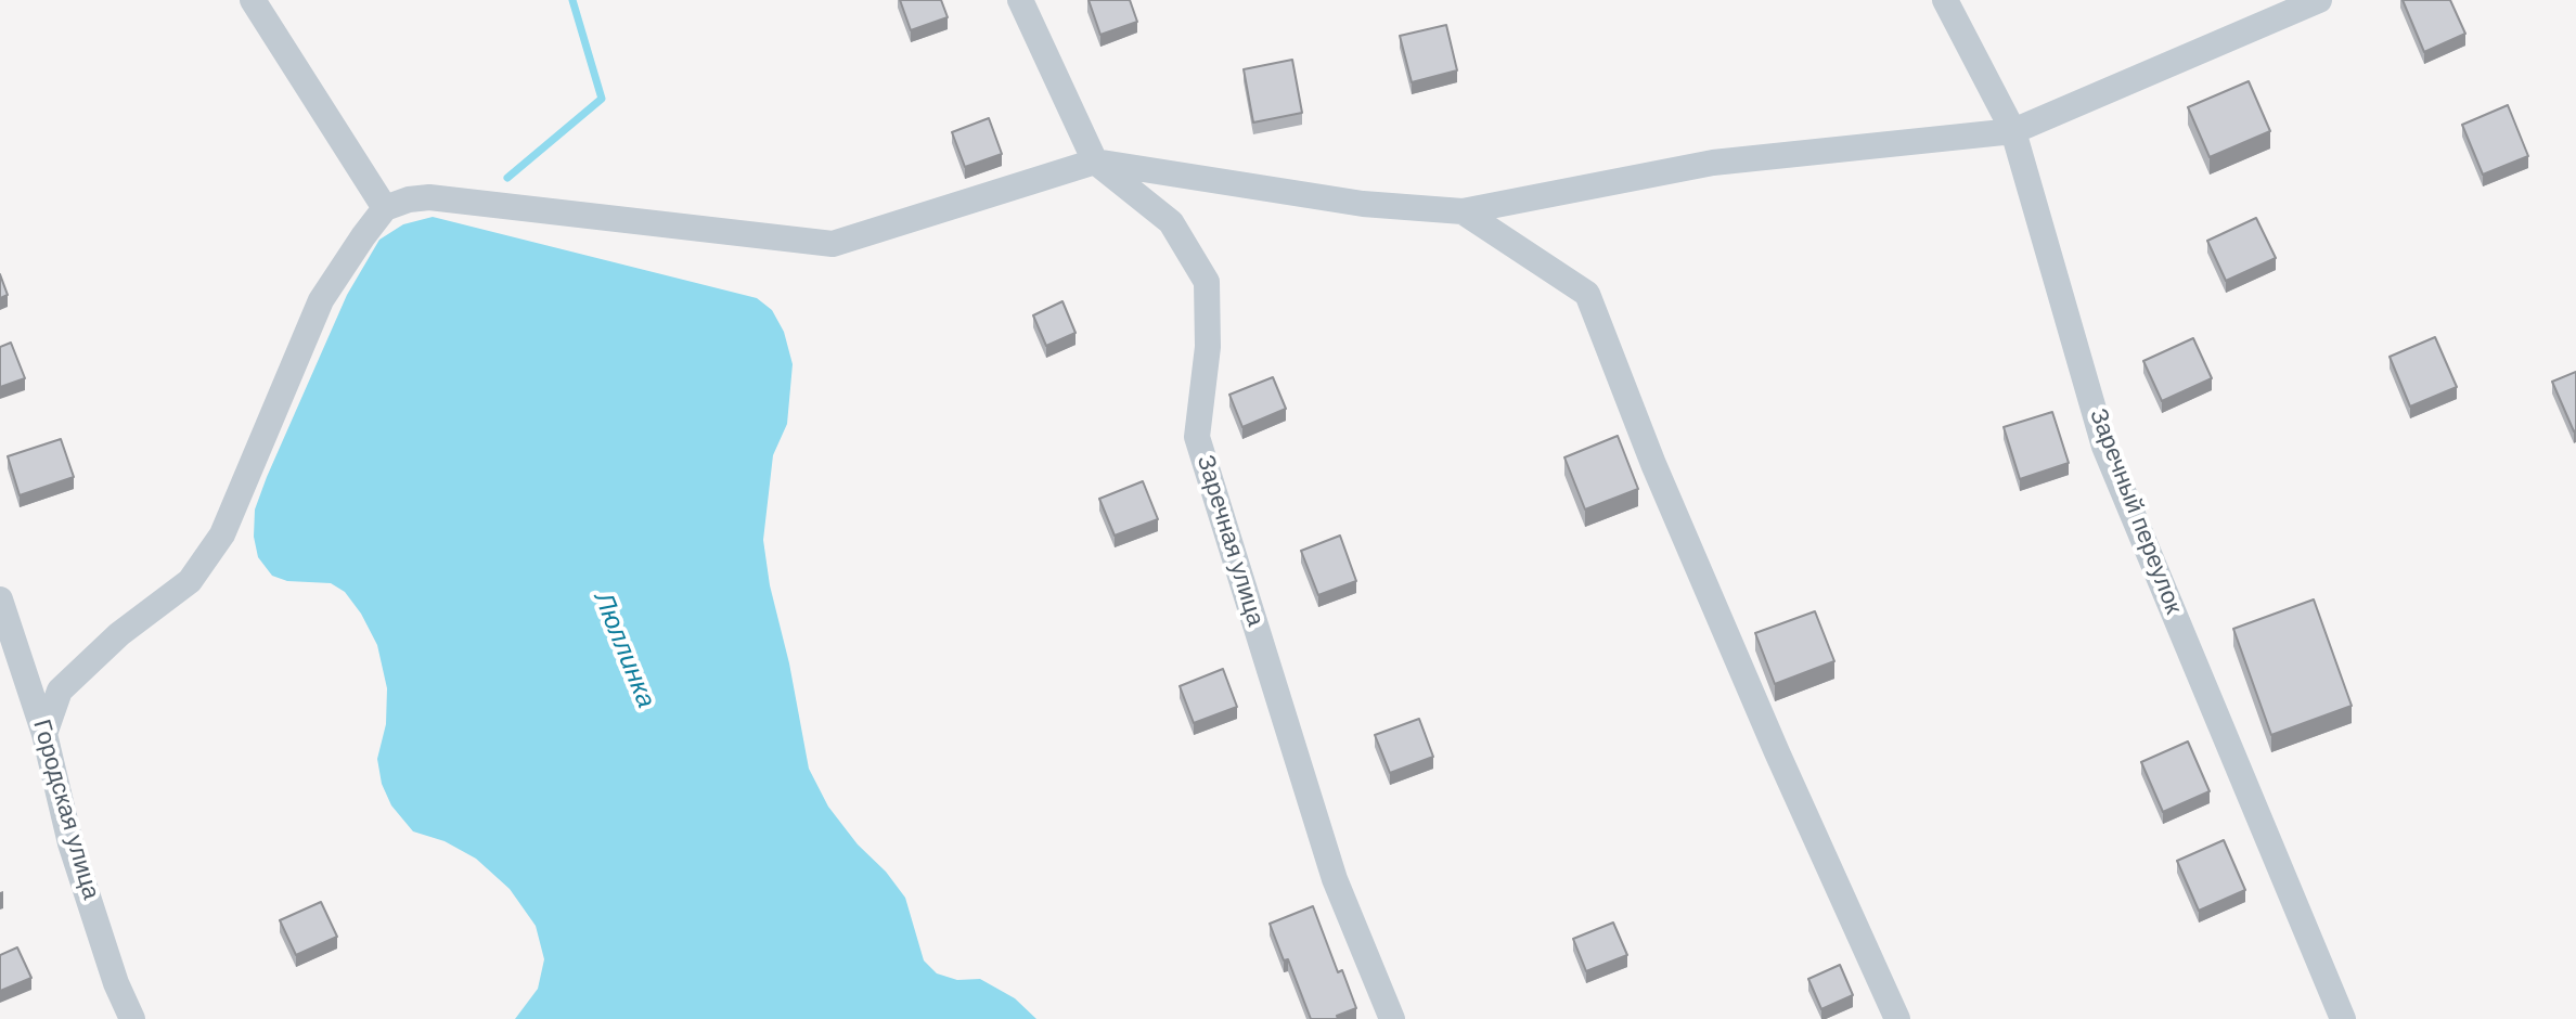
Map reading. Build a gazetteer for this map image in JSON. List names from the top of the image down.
{
  "streets": {
    "street": ["Заречный переулок", "Заречная улица", "Городская улица"]
  },
  "water": ["Люллинка"]
}
